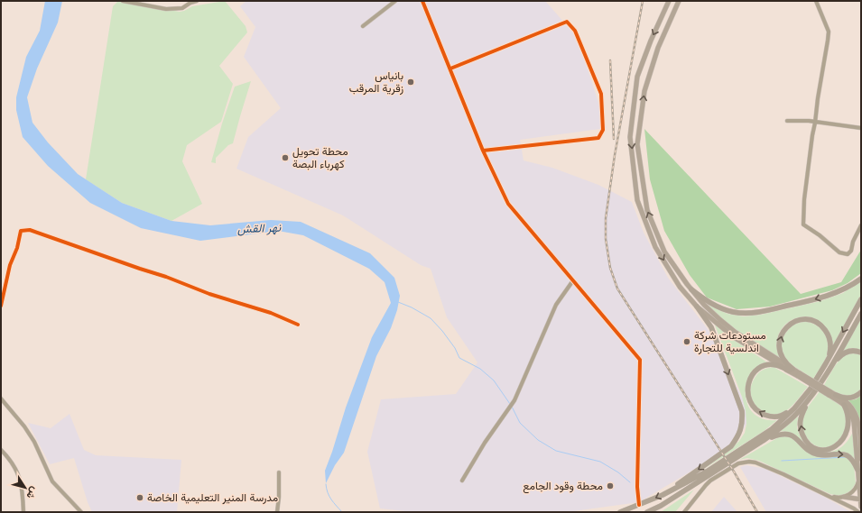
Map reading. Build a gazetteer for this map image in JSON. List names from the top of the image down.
{
  "water": ["نهر القش"],
  "places": [
    "بانياس زقرية المرقب",
    "محطة تحويل كهرباء البصة",
    "مستودعات شركة اندلسية للتجارة",
    "محطة وقود الجامع",
    "مدرسة المنير التعليمية الخاصة"
  ],
  "north": "bottom right"
}
